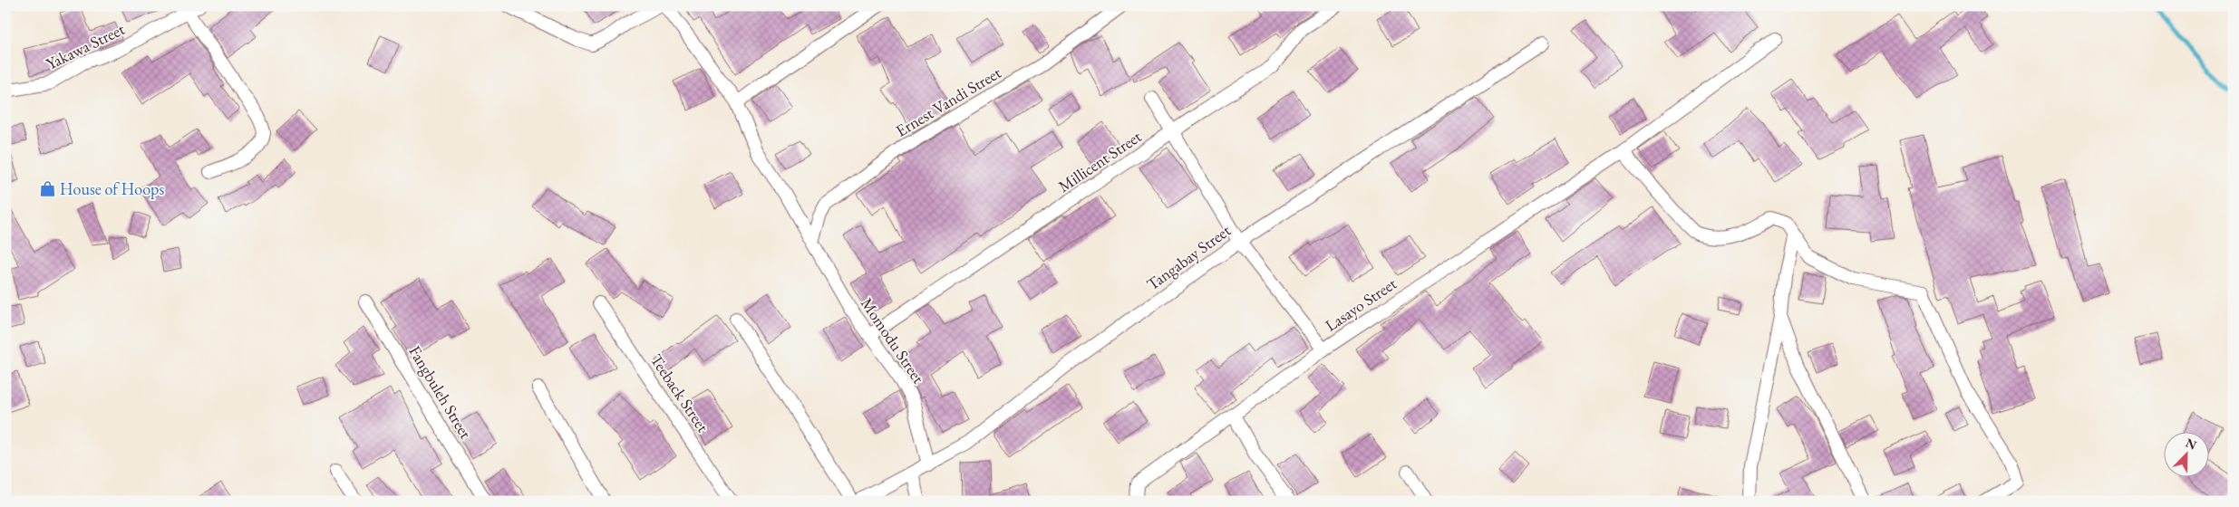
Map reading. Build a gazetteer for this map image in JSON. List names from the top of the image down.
{
  "streets": {
    "street": [
      "Yakawa Street",
      "Ernest Vandi Street",
      "Millicent Street",
      "Tangabay Street",
      "Lasayo Street",
      "Momodu Street",
      "Fangbuleh Street",
      "Teeback Street"
    ]
  },
  "crossings": [
    ["Ernest Vandi Street", "Momodu Street"],
    ["Millicent Street", "Momodu Street"],
    ["Tangabay Street", "Momodu Street"]
  ],
  "places": {
    "shop": ["House of Hoops"]
  },
  "north": "top right"
}
